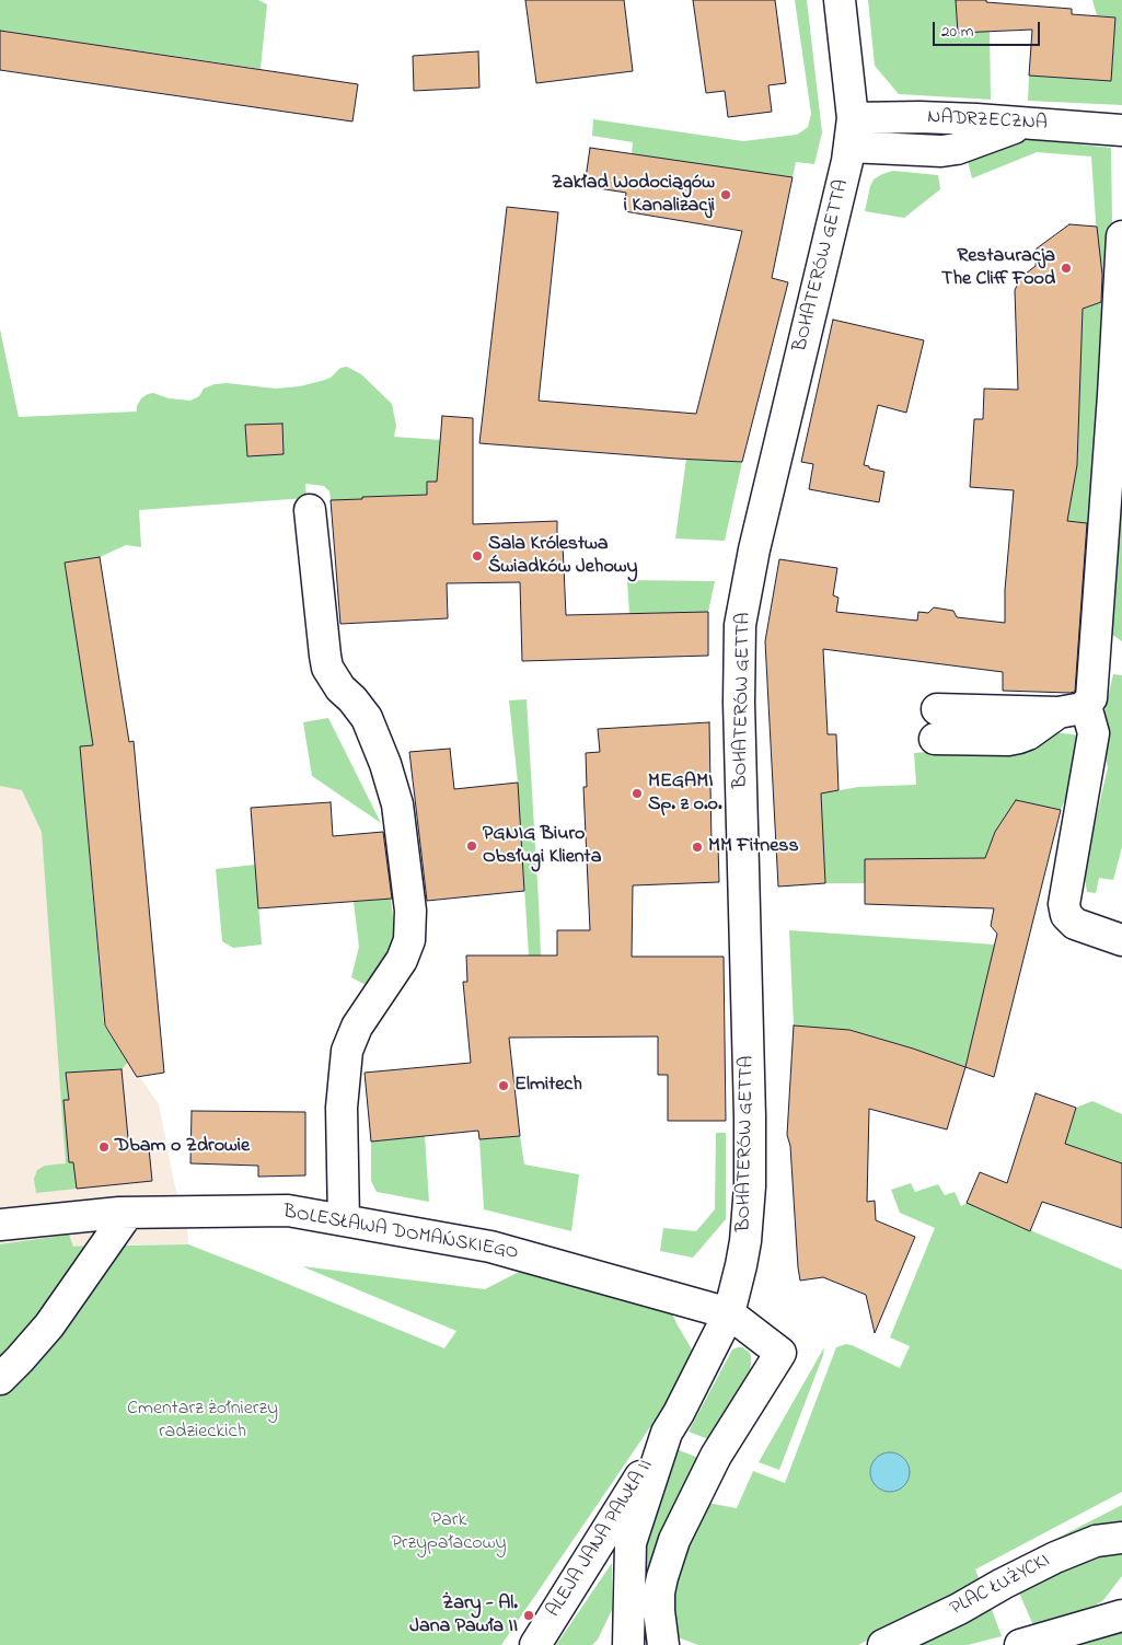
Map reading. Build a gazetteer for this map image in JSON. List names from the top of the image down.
{
  "streets": {
    "street": [
      "NADRZECZNA",
      "BOHATERÓW GETTA",
      "BOLESŁAWA DOMAŃSKIEGO",
      "ALEJA JANA PAWŁA II",
      "PLAC ŁUŻYCKI"
    ]
  },
  "crossings": [
    ["NADRZECZNA", "BOHATERÓW GETTA"],
    ["BOHATERÓW GETTA", "BOLESŁAWA DOMAŃSKIEGO"],
    ["BOHATERÓW GETTA", "ALEJA JANA PAWŁA II"]
  ],
  "parks": ["Cmentarz żołnierzy radzieckich", "Park Przypałacowy"],
  "places": [
    "Zakład Wodociągów i Kanalizacji",
    "Restauracja The Cliff Food",
    "Sala Królestwa Świadków Jehowy",
    "MEGAMI Sp. z o.o.",
    "PGNIG Biuro Obsługi Klienta",
    "MM Fitness",
    "Elmitech",
    "Dbam o Zdrowie",
    "Żary - Al. Jana Pawła II"
  ],
  "scale_bar": "20 m"
}
